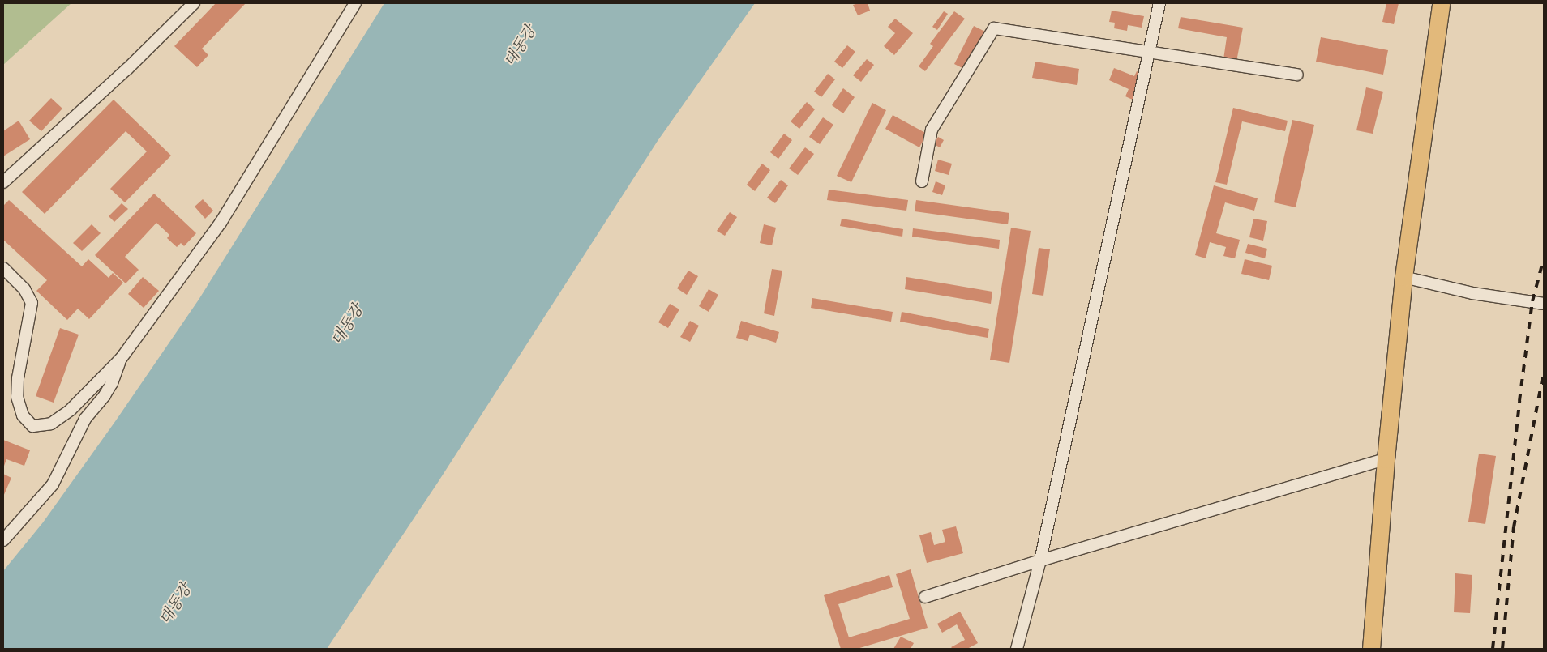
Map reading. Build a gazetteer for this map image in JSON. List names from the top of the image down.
{
  "water": ["대동강"]
}
